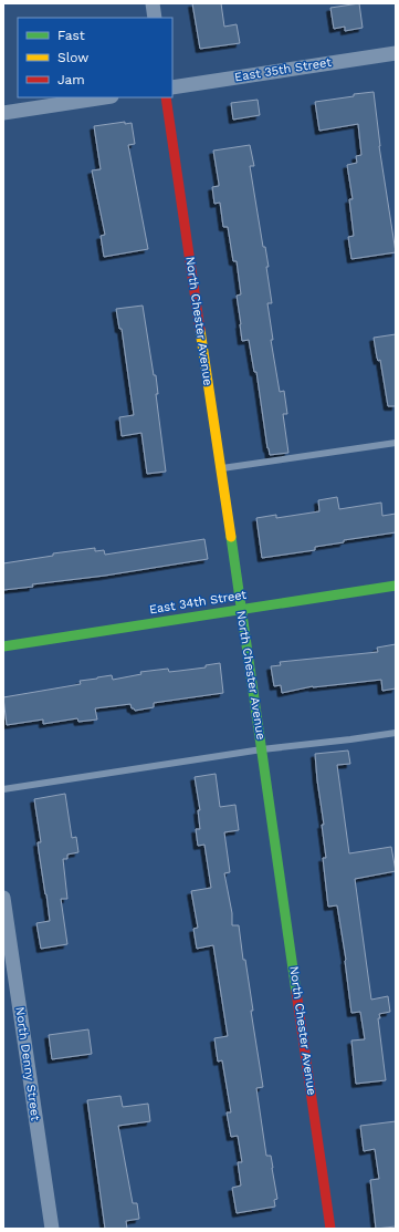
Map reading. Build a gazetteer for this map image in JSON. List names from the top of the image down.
{
  "streets": {
    "street": [
      "East 35th Street",
      "North Chester Avenue",
      "East 34th Street",
      "North Denny Street"
    ]
  },
  "crossings": [
    ["North Chester Avenue", "East 34th Street"]
  ],
  "legend": ["Fast", "Slow", "Jam"]
}
